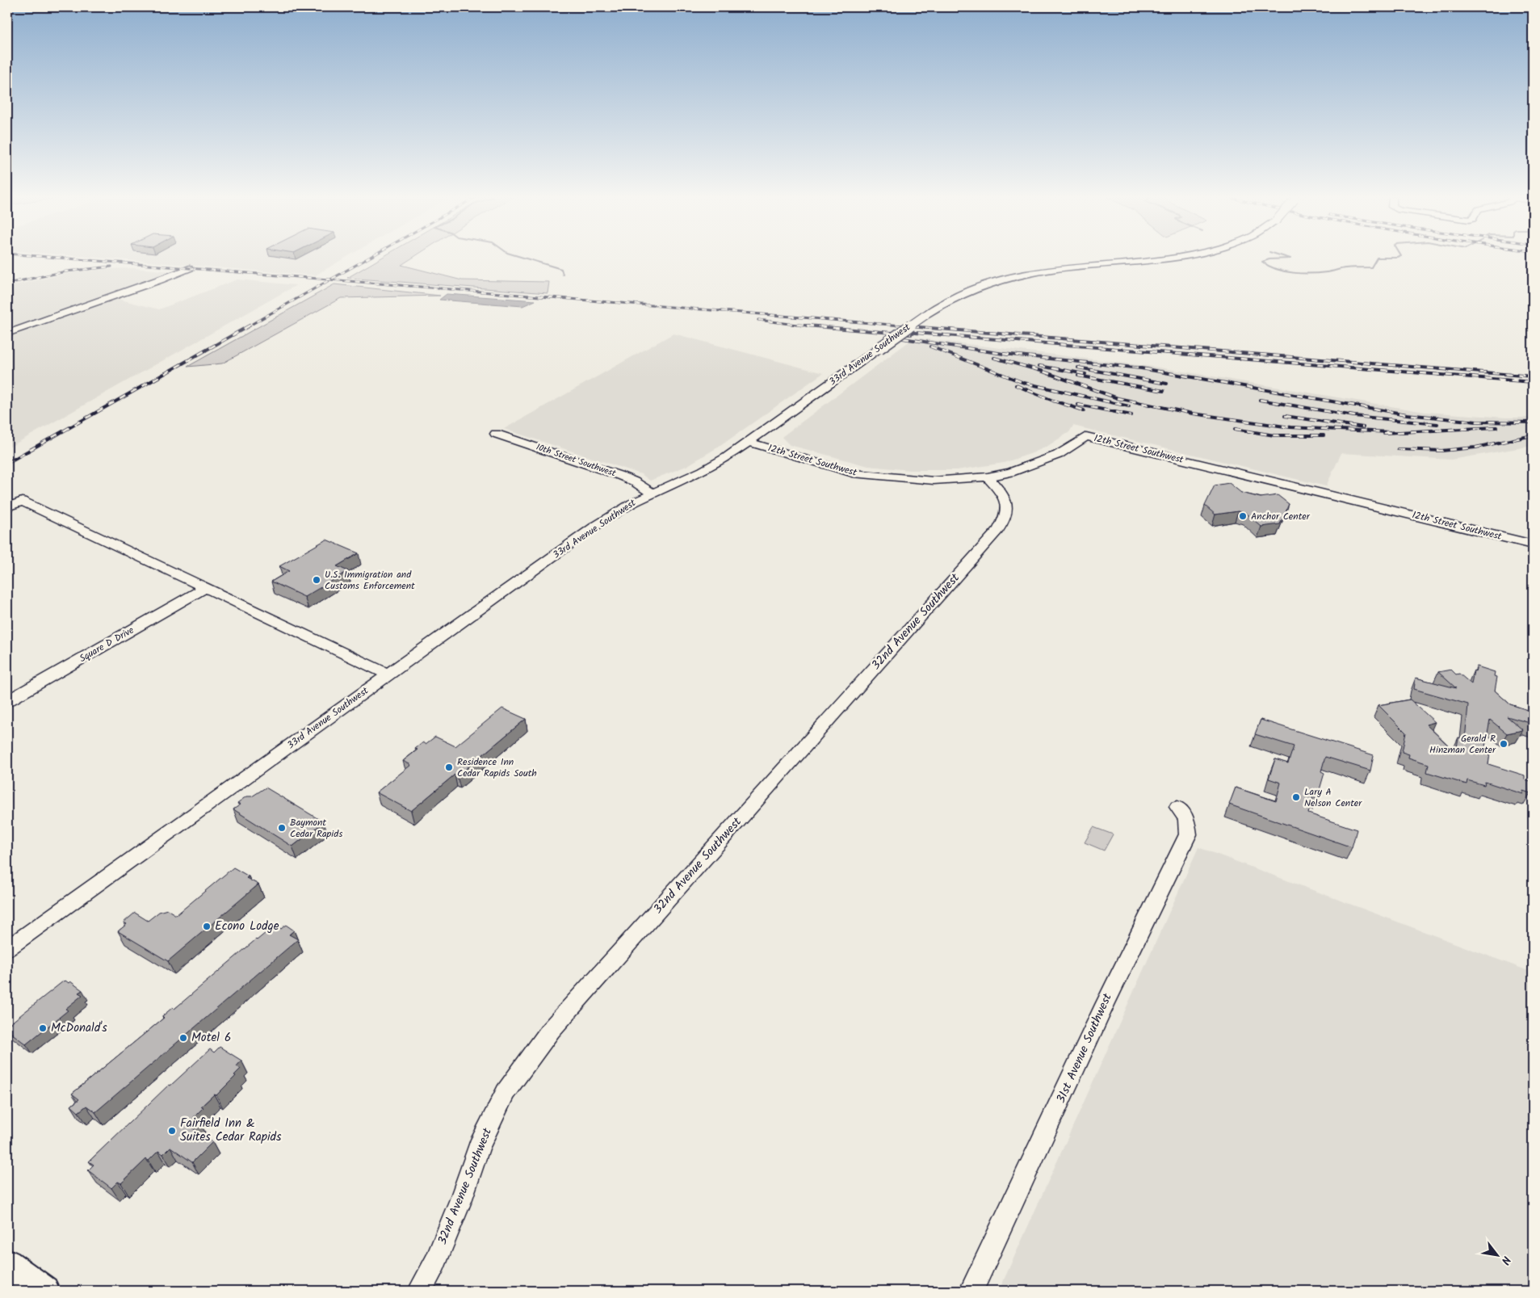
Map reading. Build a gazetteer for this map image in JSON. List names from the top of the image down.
{
  "streets": {
    "street": [
      "33rd Avenue Southwest",
      "12th Street Southwest",
      "10th Street Southwest",
      "32nd Avenue Southwest",
      "Square D Drive",
      "31st Avenue Southwest"
    ]
  },
  "crossings": [
    ["33rd Avenue Southwest", "12th Street Southwest"],
    ["33rd Avenue Southwest", "10th Street Southwest"],
    ["12th Street Southwest", "32nd Avenue Southwest"]
  ],
  "places": [
    "Anchor Center",
    "U.S. Immigration and Customs Enforcement",
    "Gerald R Hinzman Center",
    "Residence Inn Cedar Rapids South",
    "Lary A Nelson Center",
    "Baymont Cedar Rapids",
    "Econo Lodge",
    "McDonald's",
    "Motel 6",
    "Fairfield Inn & Suites Cedar Rapids"
  ],
  "north": "bottom right"
}
